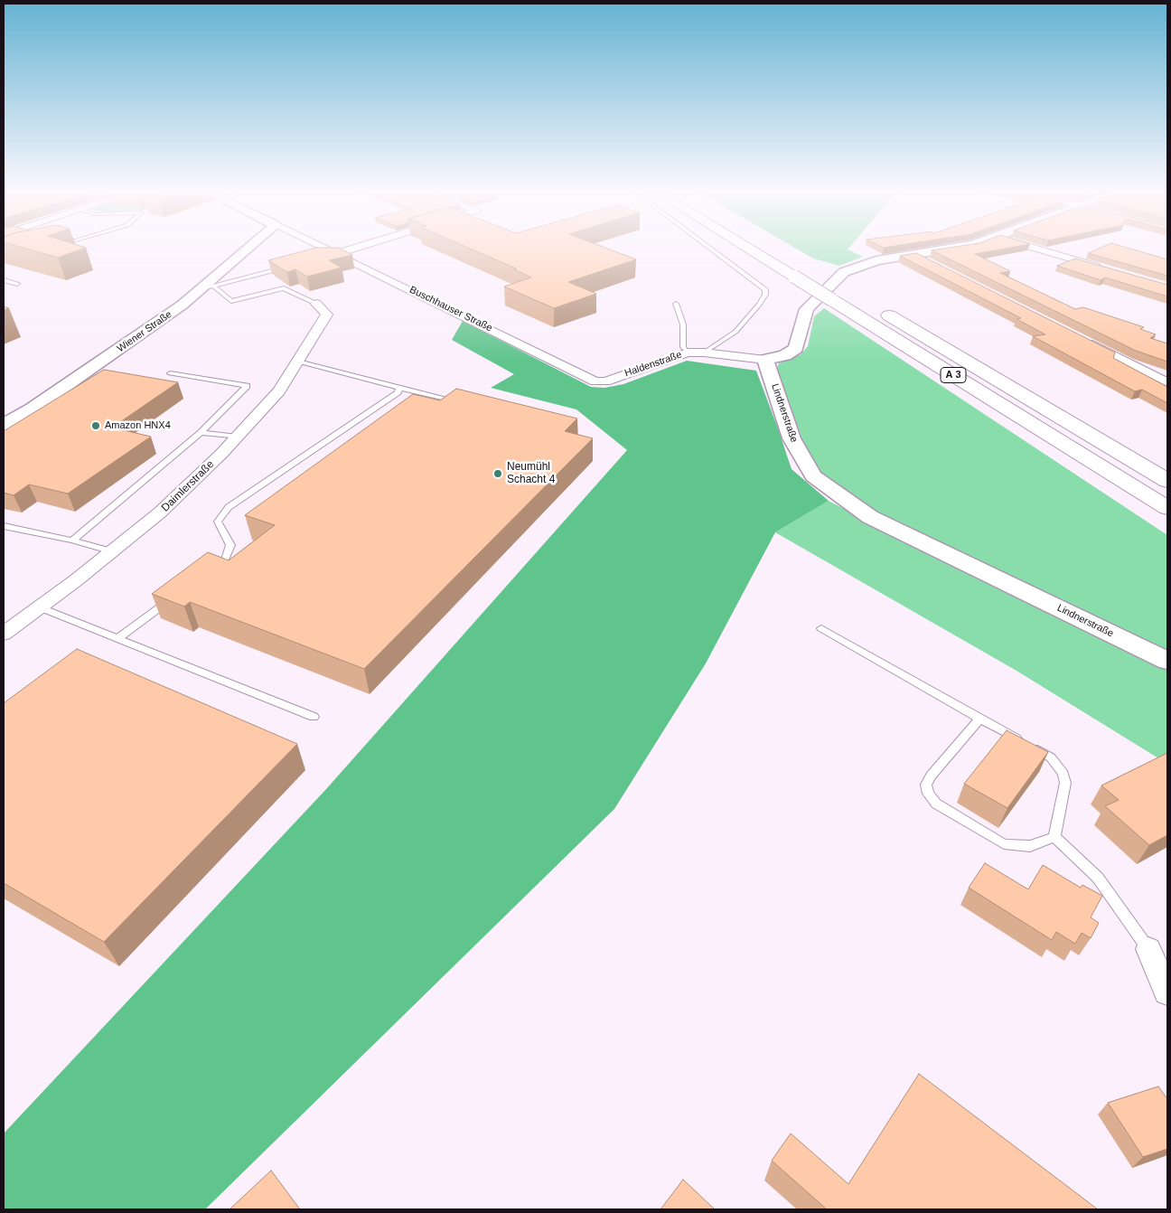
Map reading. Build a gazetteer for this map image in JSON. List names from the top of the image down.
{
  "streets": {
    "highway": ["A 3"],
    "street": [
      "Buschhauser Straße",
      "Wiener Straße",
      "Haldenstraße",
      "Lindnerstraße",
      "Daimlerstraße"
    ]
  },
  "crossings": [
    ["Buschhauser Straße", "Haldenstraße"],
    ["Haldenstraße", "Lindnerstraße"]
  ],
  "places": ["Amazon HNX4", "Neumühl Schacht 4"]
}
